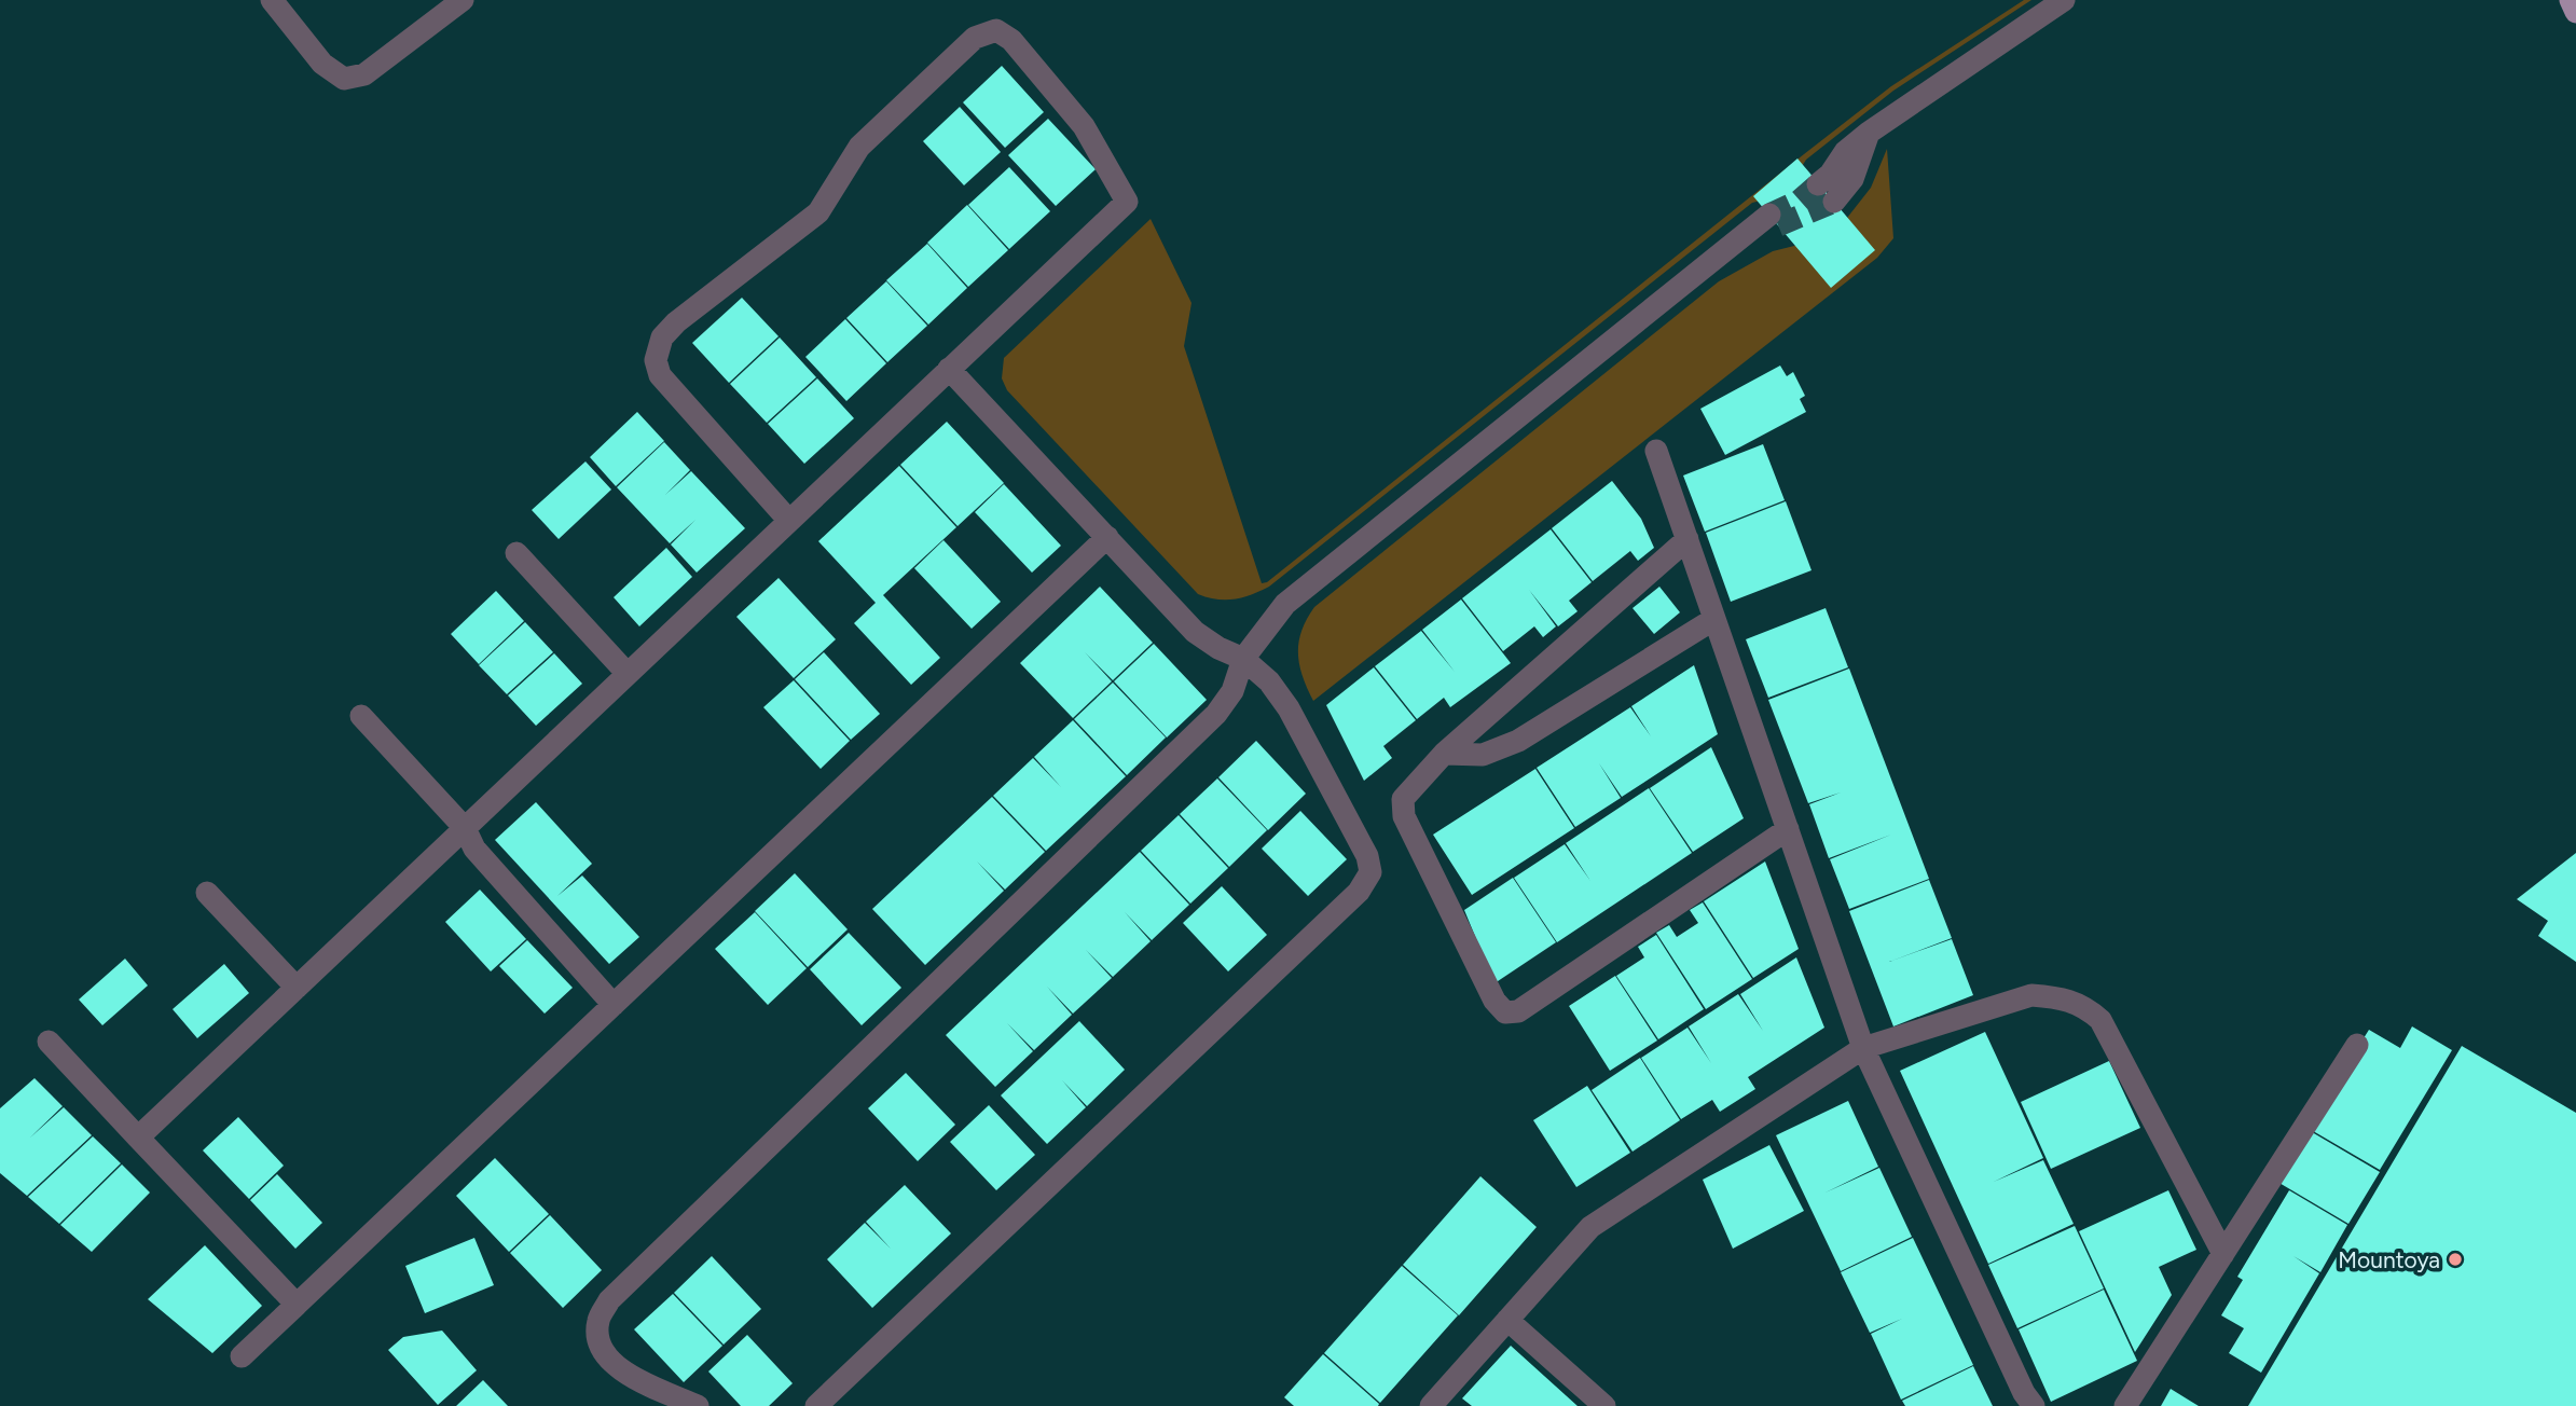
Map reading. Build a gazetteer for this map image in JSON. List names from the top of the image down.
{
  "places": ["Mountoya"]
}
